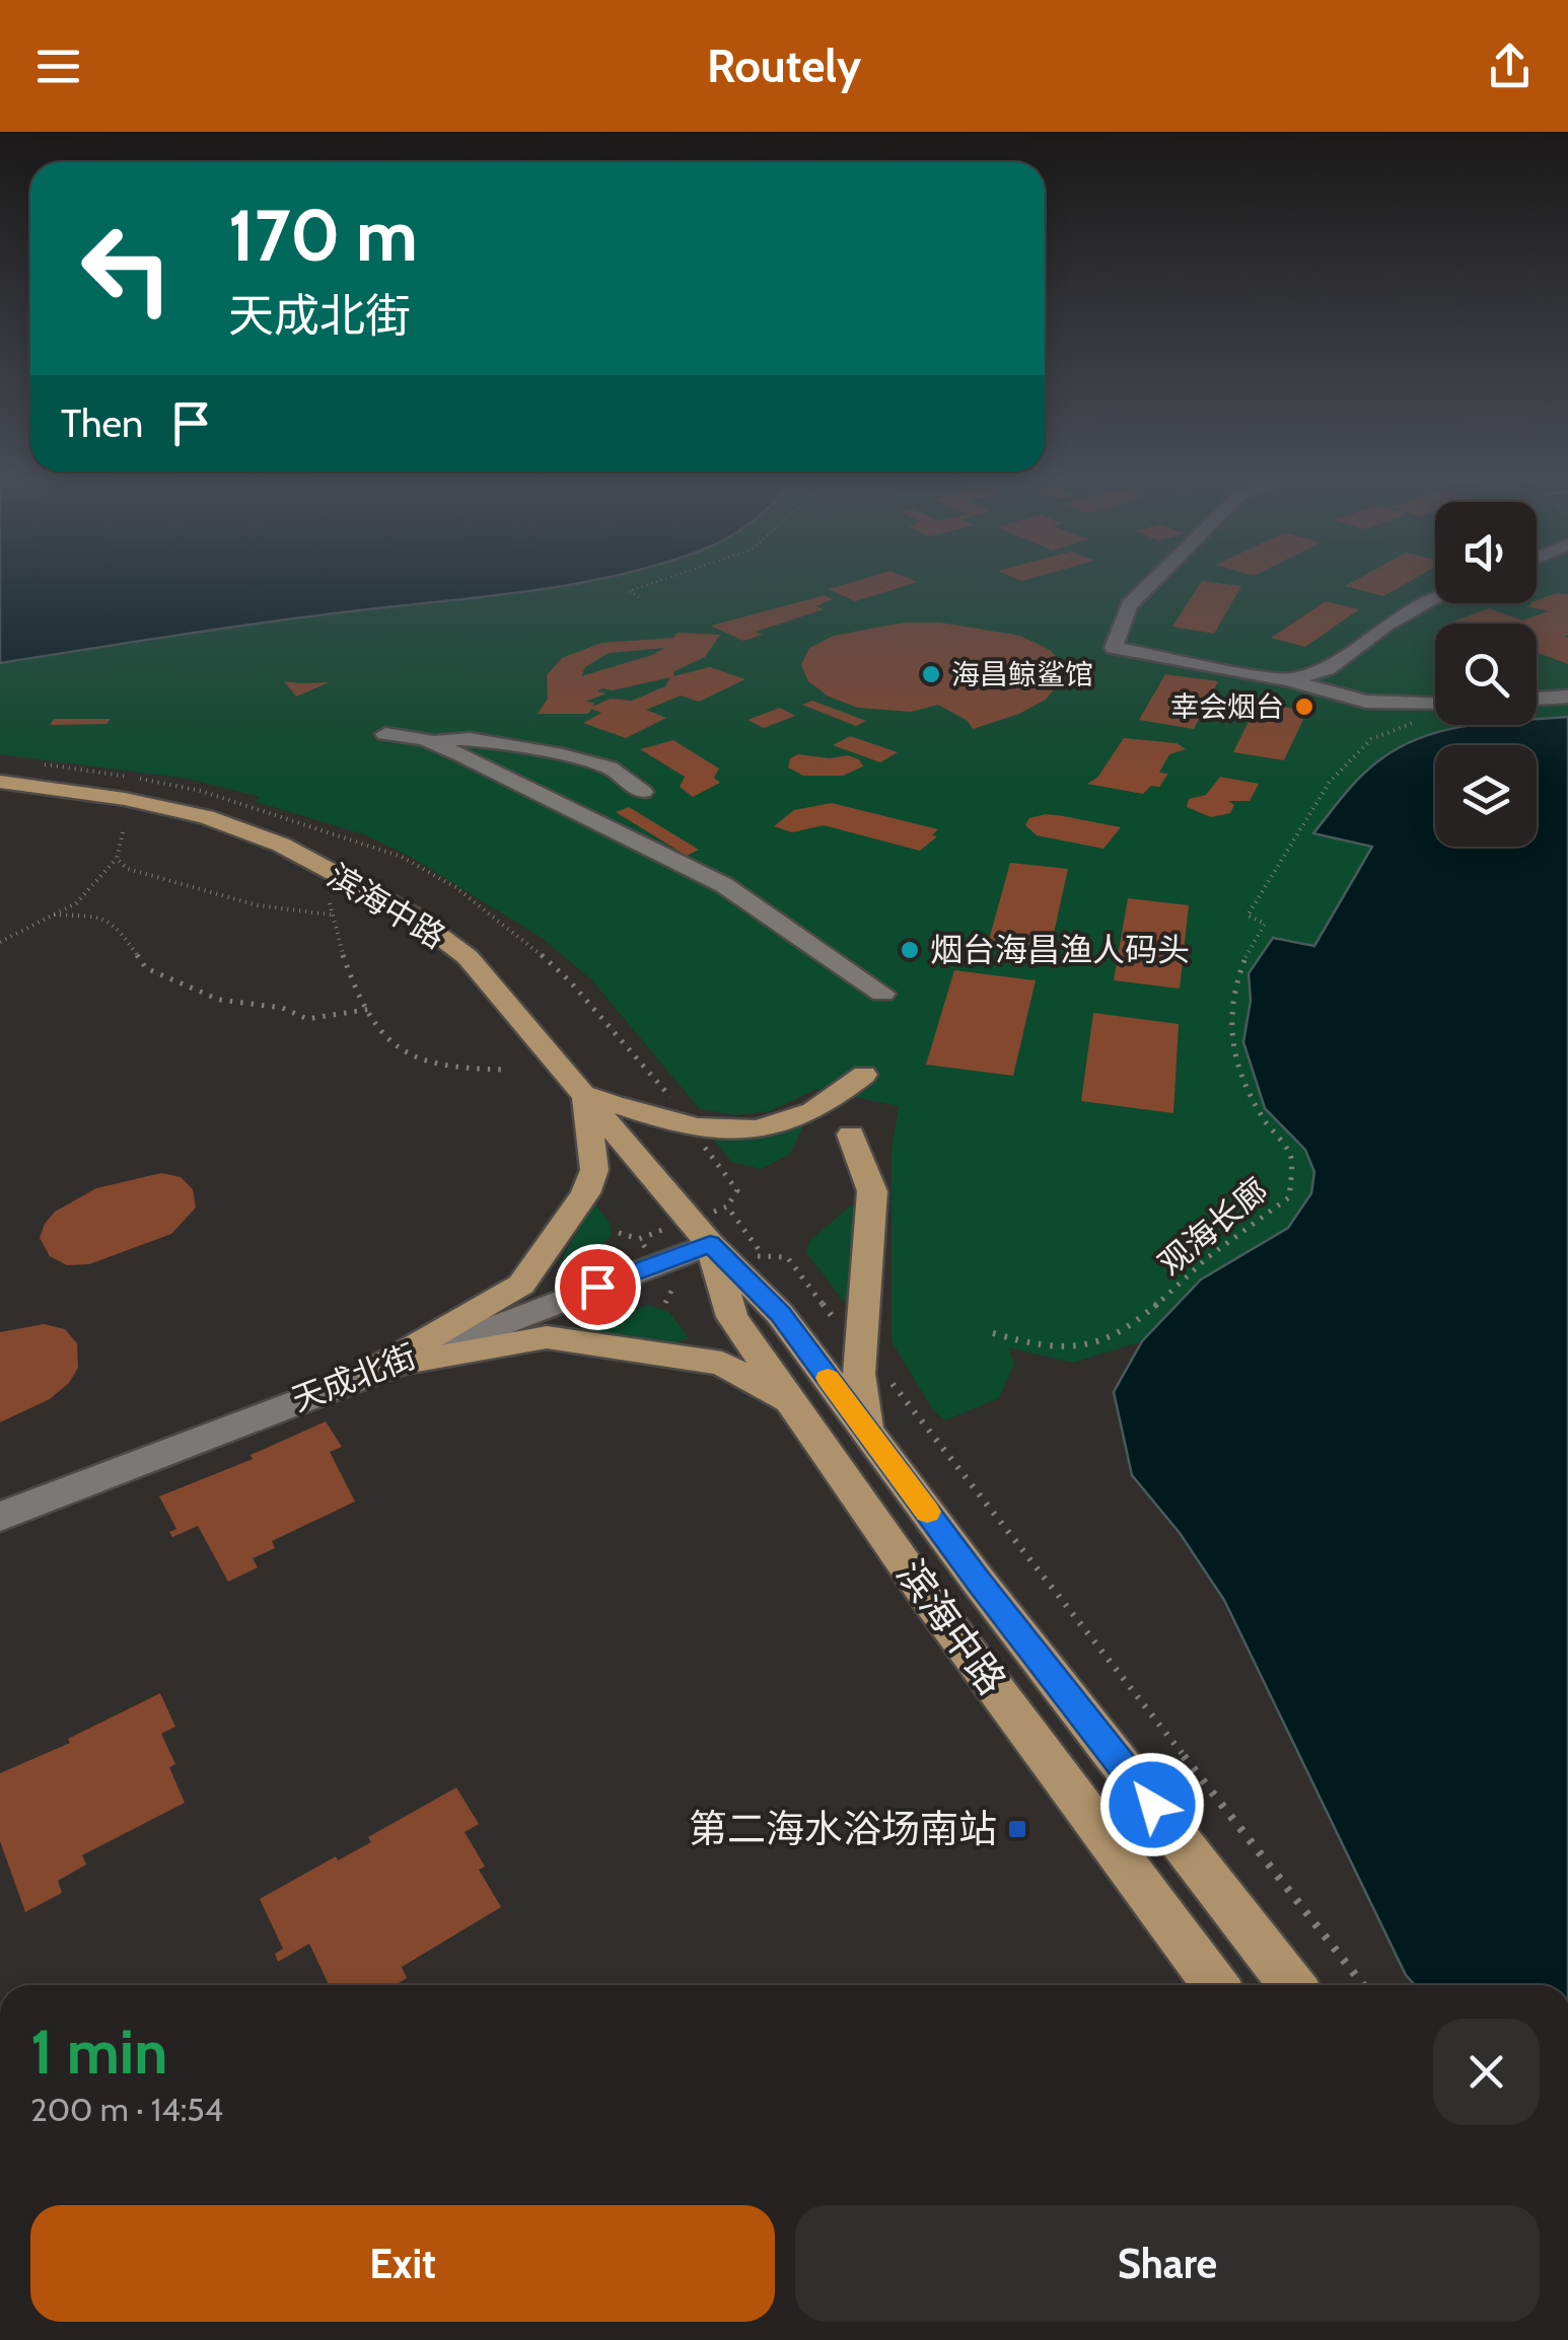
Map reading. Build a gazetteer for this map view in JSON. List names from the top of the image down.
{
  "streets": {
    "main road": ["滨海中路"],
    "street": ["天成北街"],
    "path": ["观海长廊"]
  },
  "crossings": [
    ["滨海中路", "天成北街"]
  ],
  "places": {
    "other": ["海昌鲸鲨馆", "幸会烟台", "烟台海昌渔人码头"],
    "transit": ["第二海水浴场南站"]
  },
  "page": {
    "header": "Routely",
    "turn": ["170 m", "天成北街"],
    "then": "Then",
    "heading": ["1 min", "200 m · 14:54"],
    "buttons": ["Exit", "Share"]
  }
}
